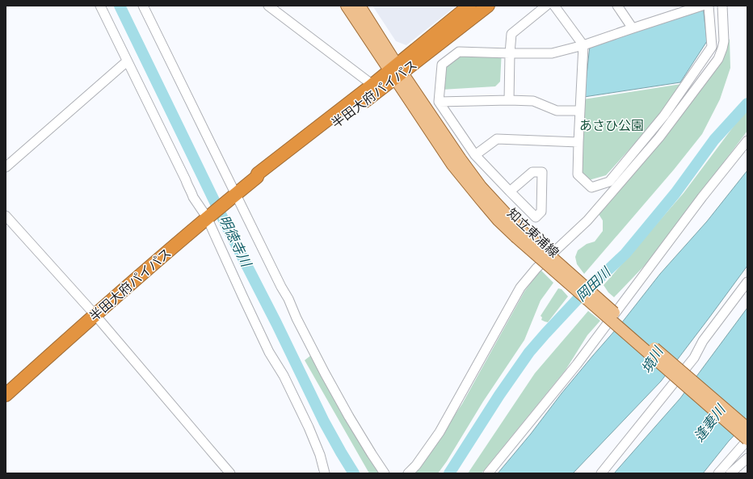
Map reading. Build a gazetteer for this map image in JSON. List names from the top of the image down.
{
  "streets": {
    "highway": ["半田大府パイパス"],
    "main road": ["知立東浦線"]
  },
  "crossings": [
    ["半田大府パイパス", "知立東浦線"]
  ],
  "water": [
    "明徳寺川",
    "岡田川",
    "境川",
    "逢妻川"
  ],
  "parks": ["あさひ公園"]
}
